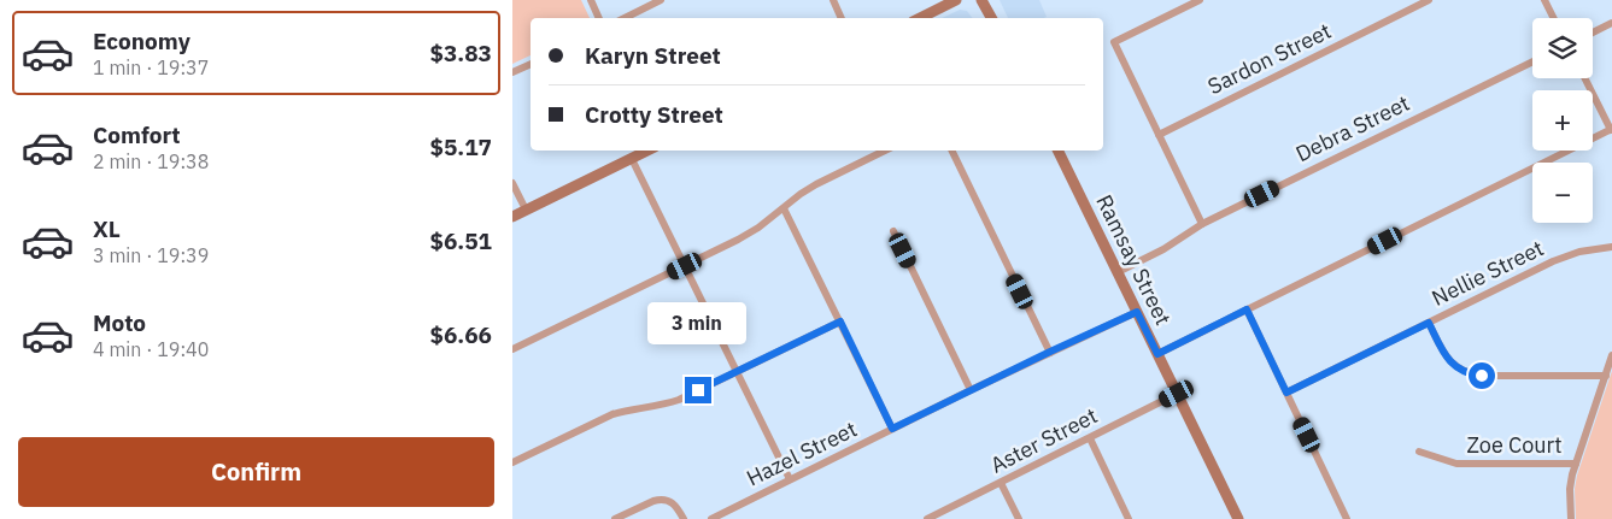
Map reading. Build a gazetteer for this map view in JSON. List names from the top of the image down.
{
  "streets": {
    "street": [
      "Sardon Street",
      "Debra Street",
      "Ramsay Street",
      "Nellie Street",
      "Aster Street",
      "Zoe Court",
      "Hazel Street"
    ]
  },
  "crossings": [
    ["Debra Street", "Ramsay Street"],
    ["Ramsay Street", "Aster Street"],
    ["Ramsay Street", "Hazel Street"]
  ],
  "page": {
    "list": [
      {
        "name": "Economy",
        "note": "1 min · 19:37",
        "value": "$3.83"
      },
      {
        "name": "Comfort",
        "note": "2 min · 19:38",
        "value": "$5.17"
      },
      {
        "name": "XL",
        "note": "3 min · 19:39",
        "value": "$6.51"
      },
      {
        "name": "Moto",
        "note": "4 min · 19:40",
        "value": "$6.66"
      }
    ],
    "map_buttons": ["+", "−"],
    "banner": ["Karyn Street", "Crotty Street"],
    "bubble": "3 min",
    "buttons": "Confirm"
  }
}
